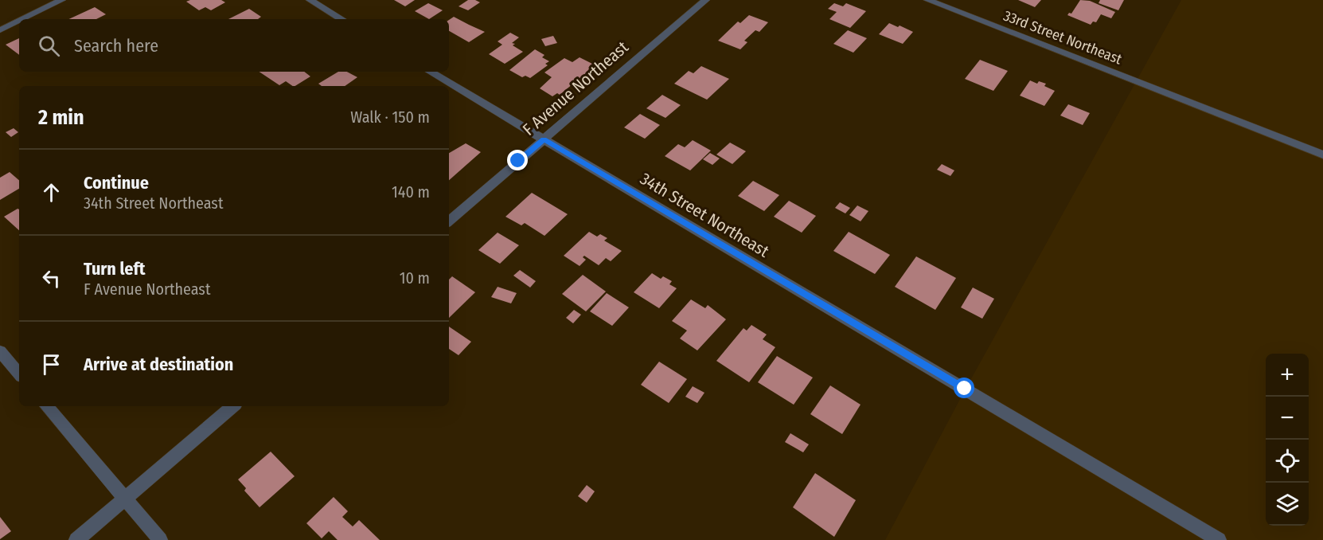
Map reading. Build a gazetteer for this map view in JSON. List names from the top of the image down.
{
  "streets": {
    "street": ["33rd Street Northeast", "F Avenue Northeast", "34th Street Northeast"]
  },
  "crossings": [
    ["F Avenue Northeast", "34th Street Northeast"]
  ],
  "page": {
    "search": "Search here",
    "heading": ["2 min", "Walk · 150 m"],
    "list": [
      ["Continue", "34th Street Northeast", "140 m"],
      ["Turn left", "F Avenue Northeast", "10 m"],
      "Arrive at destination"
    ],
    "map_buttons": ["+", "−"]
  }
}
